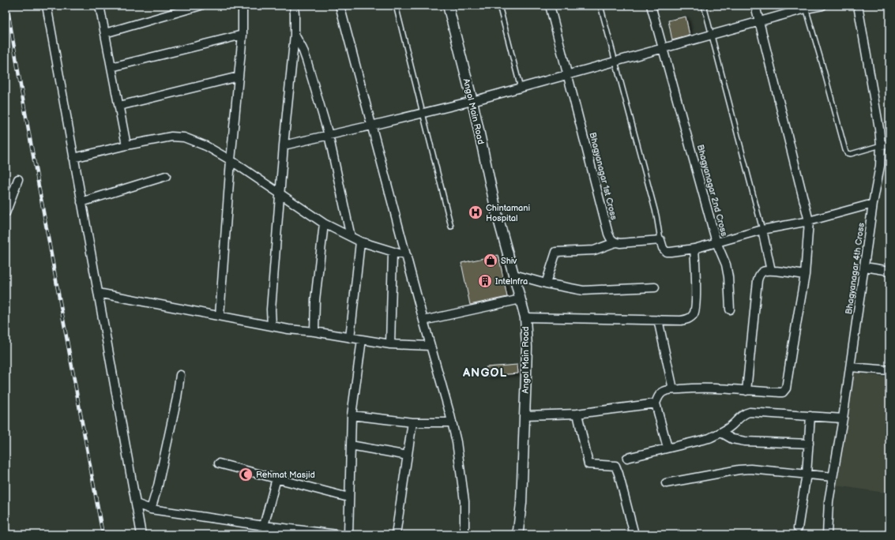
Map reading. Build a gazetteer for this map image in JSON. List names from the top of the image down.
{
  "streets": {
    "street": [
      "Angol Main Road",
      "Bhagyanagar 1st Cross",
      "Bhagyanagar 2nd Cross",
      "Bhagyanagar 4th Cross"
    ]
  },
  "crossings": [
    ["Bhagyanagar 2nd Cross", "Bhagyanagar 4th Cross"]
  ],
  "districts": ["ANGOL"],
  "places": {
    "hospital": ["Chintamani Hospital"],
    "shop": ["Shiv"],
    "building": ["Intelnfra"],
    "mosque": ["Rehmat Masjid"]
  }
}
